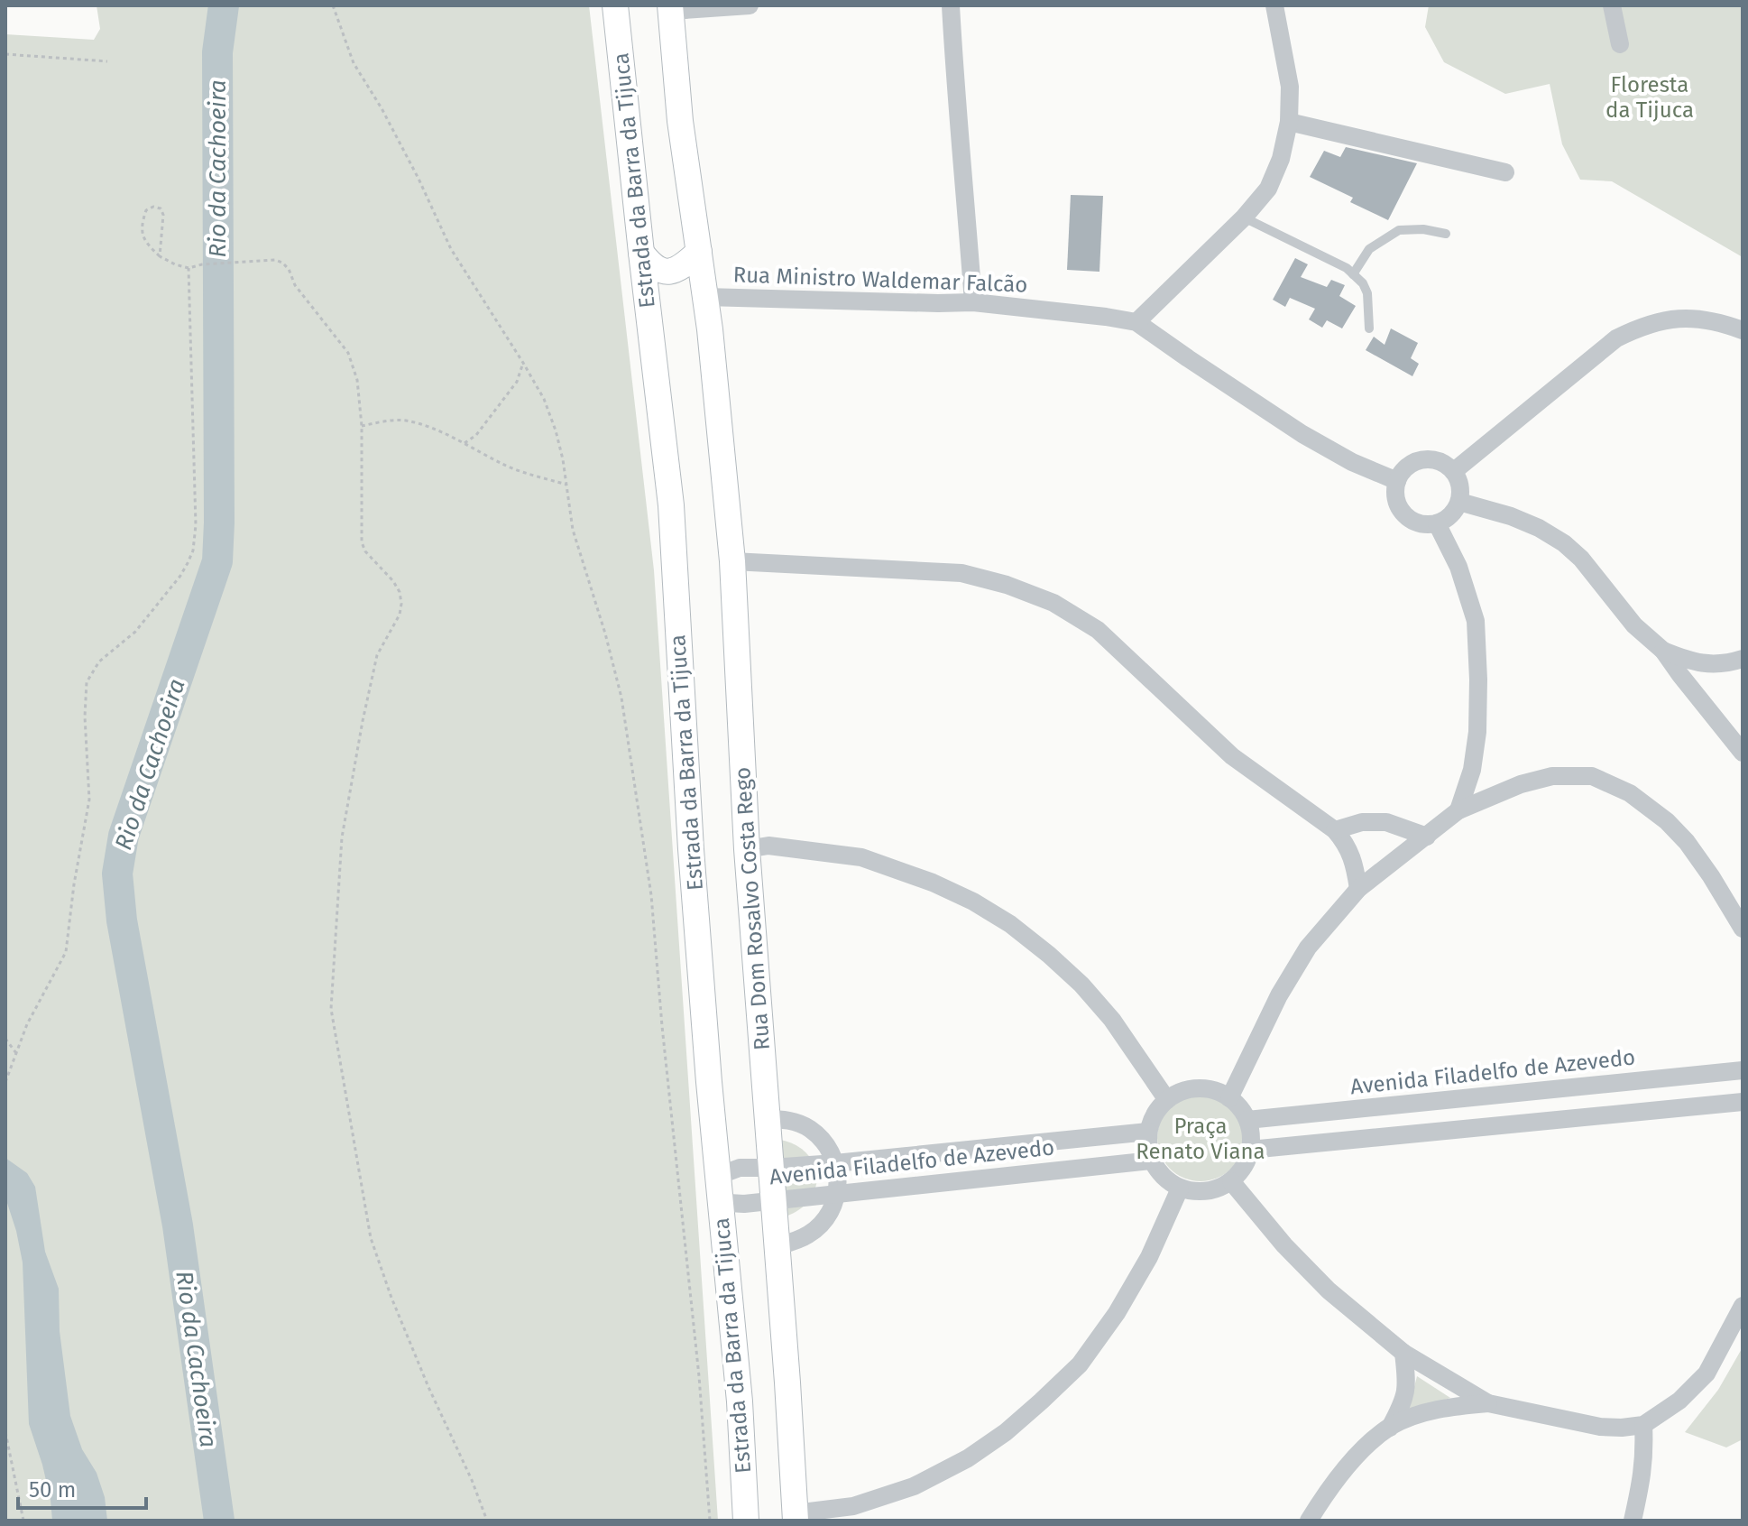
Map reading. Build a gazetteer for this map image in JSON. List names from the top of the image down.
{
  "streets": {
    "main road": ["Estrada da Barra da Tijuca", "Rua Dom Rosalvo Costa Rego"],
    "street": ["Rua Ministro Waldemar Falcão", "Avenida Filadelfo de Azevedo"]
  },
  "crossings": [
    ["Estrada da Barra da Tijuca", "Avenida Filadelfo de Azevedo"],
    ["Rua Ministro Waldemar Falcão", "Rua Dom Rosalvo Costa Rego"],
    ["Rua Dom Rosalvo Costa Rego", "Avenida Filadelfo de Azevedo"]
  ],
  "water": ["Rio da Cachoeira"],
  "parks": ["Floresta da Tijuca", "Praça Renato Viana"],
  "scale_bar": "50 m"
}
